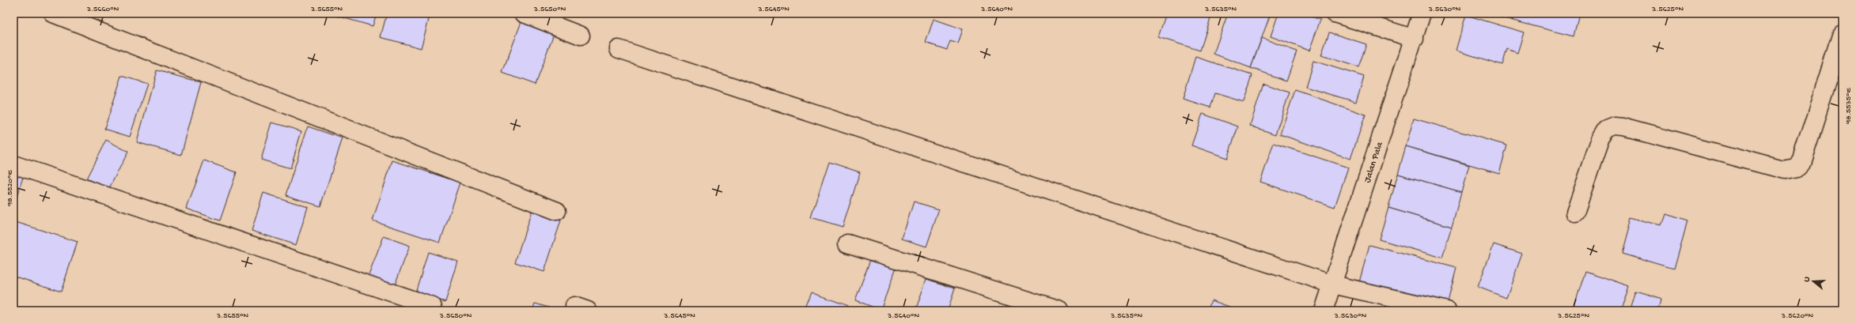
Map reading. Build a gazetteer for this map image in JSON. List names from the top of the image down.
{
  "streets": {
    "street": ["Jalan Pala"]
  },
  "north": "left",
  "coordinates": [
    "3.5660°N",
    "3.5655°N",
    "3.5650°N",
    "3.5645°N",
    "3.5640°N",
    "3.5635°N",
    "3.5630°N",
    "3.5625°N",
    "98.5535°E",
    "98.5520°E",
    "3.5620°N"
  ]
}
